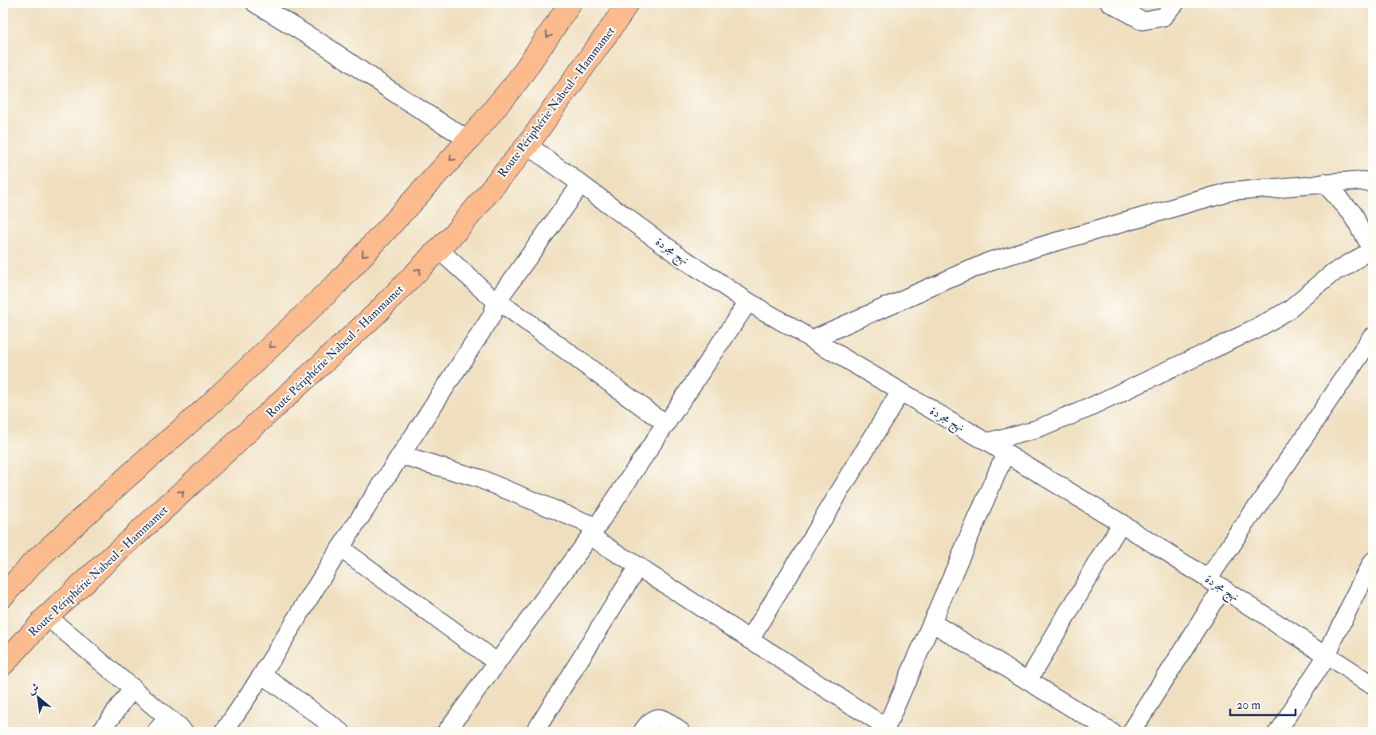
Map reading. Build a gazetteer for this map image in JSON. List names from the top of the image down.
{
  "streets": {
    "highway": ["Route Périphérie Nabeul - Hammamet"],
    "street": ["نهج مجردة"]
  },
  "crossings": [
    ["Route Périphérie Nabeul - Hammamet", "نهج مجردة"]
  ],
  "scale_bar": "20 m",
  "north": "top left"
}
